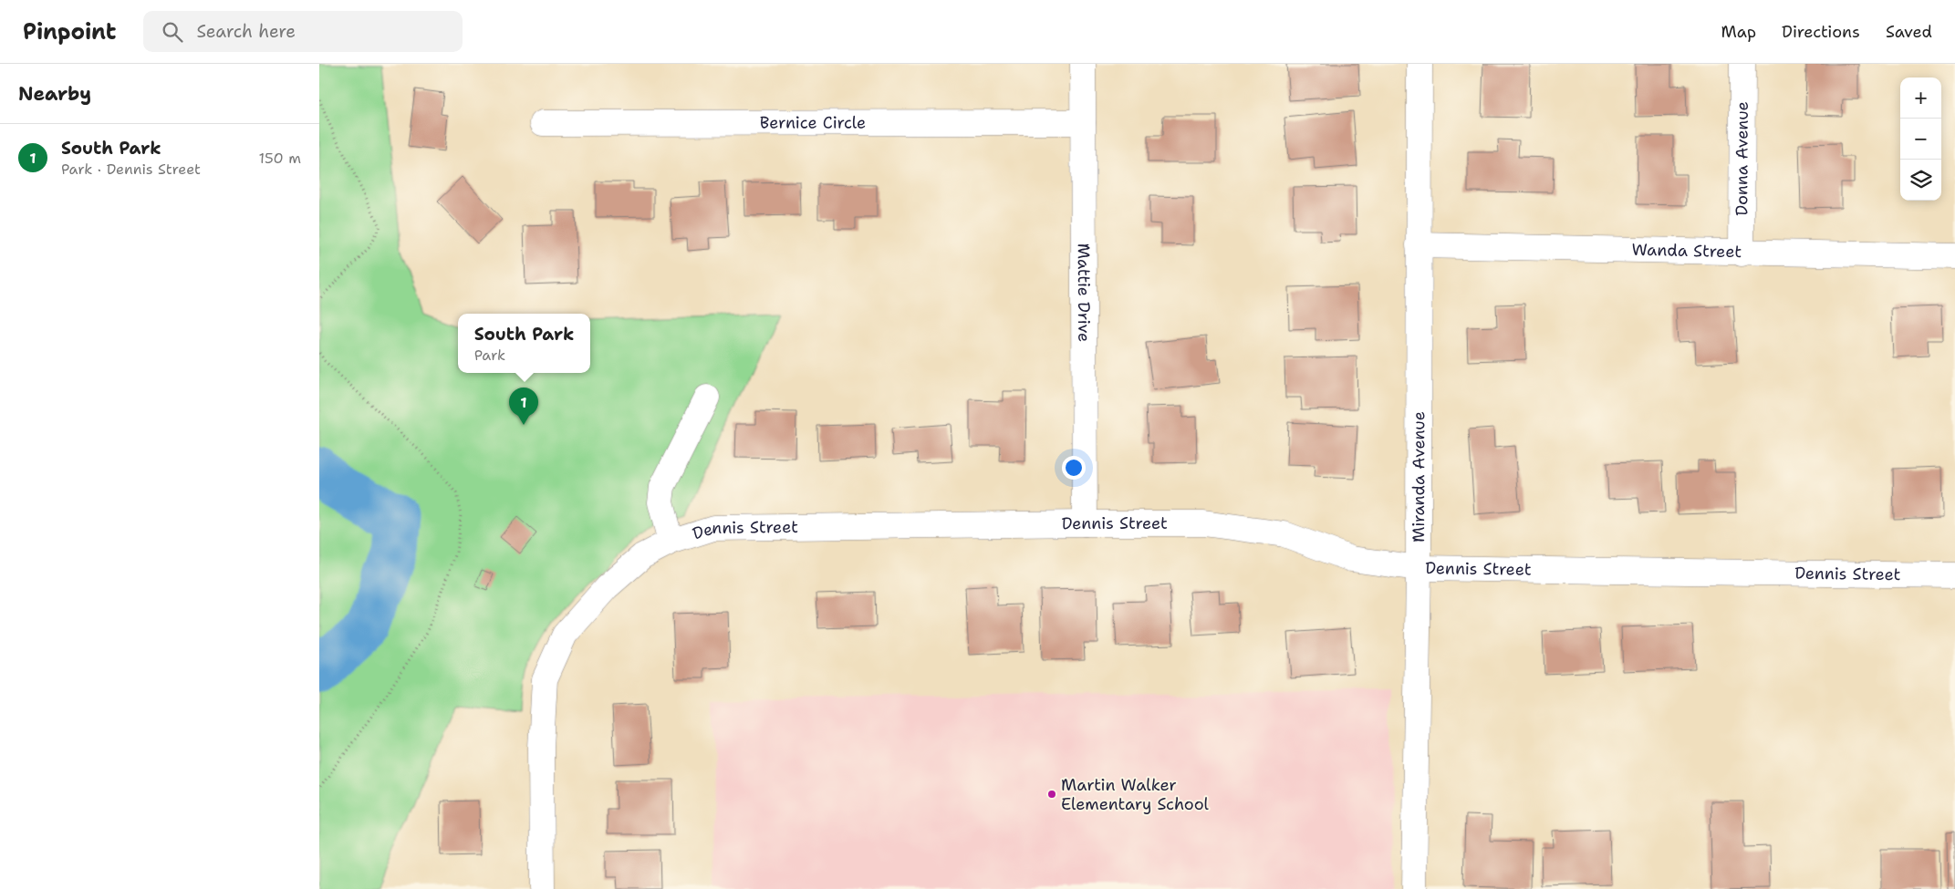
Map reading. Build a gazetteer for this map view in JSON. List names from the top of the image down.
{
  "streets": {
    "street": [
      "Bernice Circle",
      "Donna Avenue",
      "Wanda Street",
      "Mattie Drive",
      "Miranda Avenue",
      "Dennis Street"
    ]
  },
  "crossings": [
    ["Bernice Circle", "Mattie Drive"],
    ["Donna Avenue", "Wanda Street"],
    ["Wanda Street", "Miranda Avenue"],
    ["Mattie Drive", "Dennis Street"],
    ["Miranda Avenue", "Dennis Street"]
  ],
  "places": ["Martin Walker Elementary School"],
  "page": {
    "header": "Pinpoint",
    "search": "Search here",
    "nav": ["Map", "Directions", "Saved"],
    "heading": "Nearby",
    "map_buttons": ["+", "−"],
    "list": [
      {
        "mark": "1",
        "name": "South Park",
        "note": "Park · Dennis Street",
        "value": "150 m"
      }
    ],
    "popup": ["South Park", "Park"],
    "pins": "1"
  }
}
